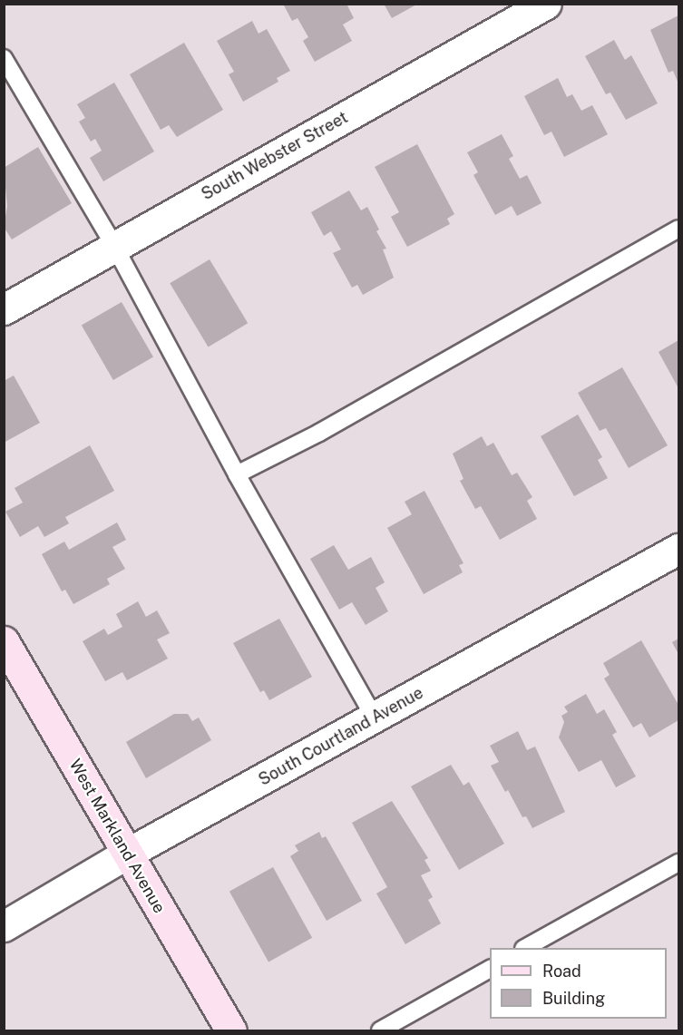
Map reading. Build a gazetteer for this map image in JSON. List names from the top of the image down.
{
  "streets": {
    "main road": ["West Markland Avenue"],
    "street": ["South Webster Street", "South Courtland Avenue"]
  },
  "crossings": [
    ["South Courtland Avenue", "West Markland Avenue"]
  ],
  "legend": ["Road", "Building"]
}
